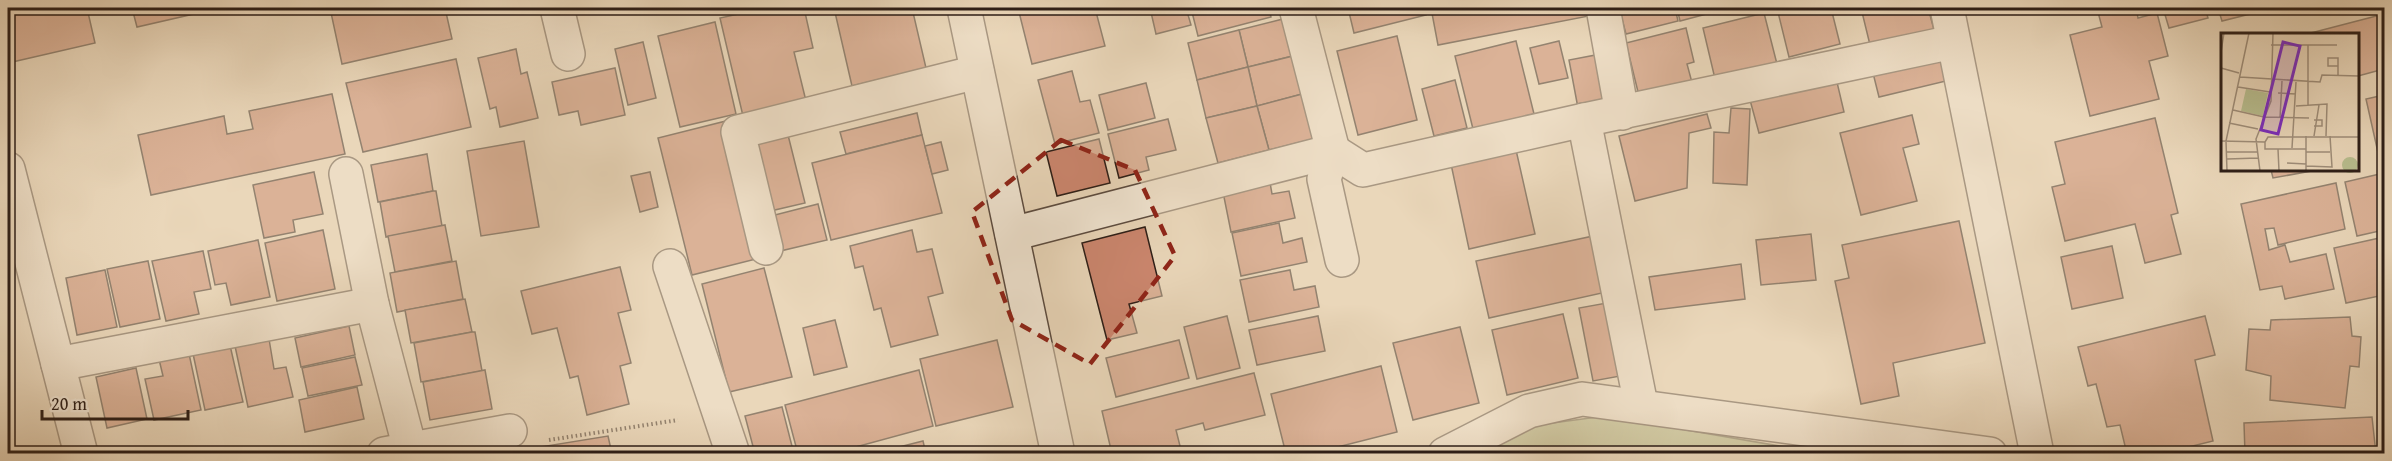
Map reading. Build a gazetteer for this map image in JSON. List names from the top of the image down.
{
  "scale_bar": "20 m"
}
